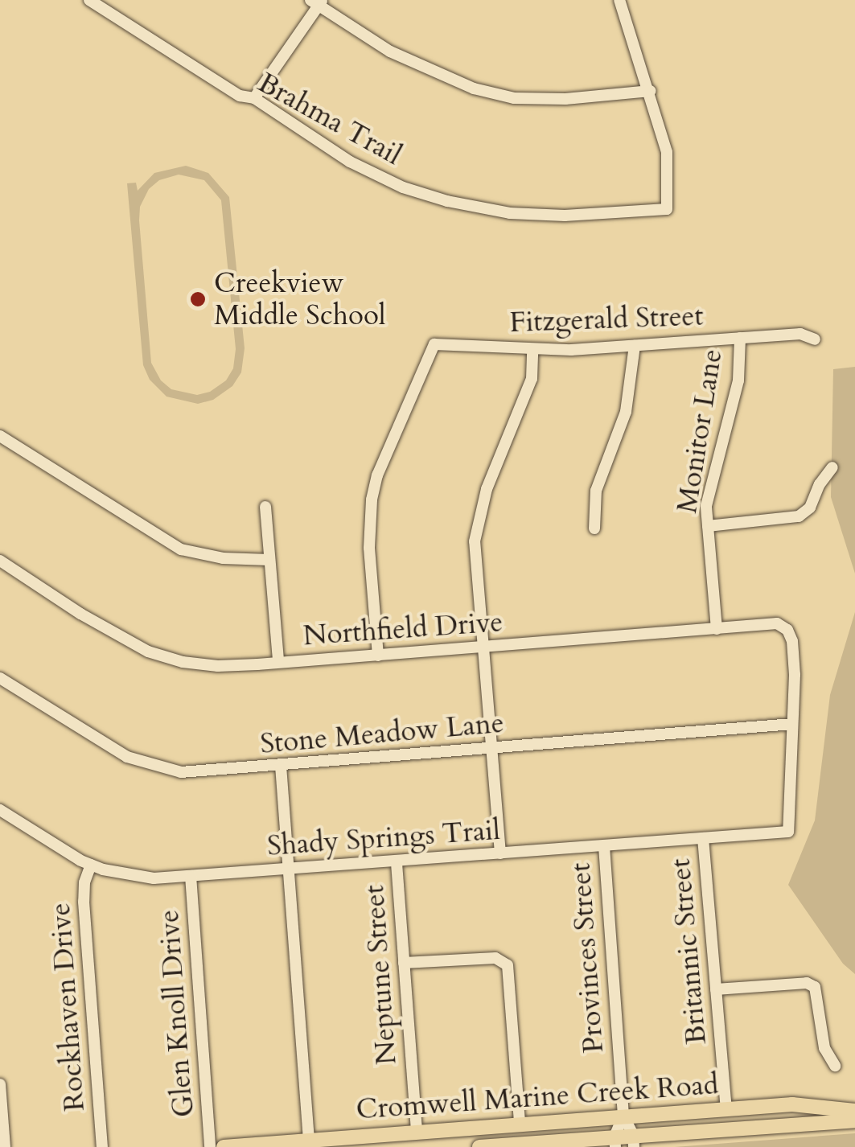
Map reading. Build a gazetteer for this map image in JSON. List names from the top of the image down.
{
  "streets": {
    "main road": ["Cromwell Marine Creek Road"],
    "street": [
      "Brahma Trail",
      "Fitzgerald Street",
      "Monitor Lane",
      "Northfield Drive",
      "Stone Meadow Lane",
      "Shady Springs Trail",
      "Britannic Street",
      "Provinces Street",
      "Neptune Street",
      "Rockhaven Drive",
      "Glen Knoll Drive"
    ]
  },
  "crossings": [
    ["Fitzgerald Street", "Monitor Lane"],
    ["Fitzgerald Street", "Northfield Drive"],
    ["Monitor Lane", "Northfield Drive"],
    ["Northfield Drive", "Stone Meadow Lane"],
    ["Northfield Drive", "Shady Springs Trail"],
    ["Stone Meadow Lane", "Shady Springs Trail"],
    ["Shady Springs Trail", "Britannic Street"],
    ["Shady Springs Trail", "Provinces Street"],
    ["Shady Springs Trail", "Neptune Street"],
    ["Shady Springs Trail", "Rockhaven Drive"],
    ["Shady Springs Trail", "Glen Knoll Drive"],
    ["Britannic Street", "Cromwell Marine Creek Road"],
    ["Provinces Street", "Cromwell Marine Creek Road"],
    ["Neptune Street", "Cromwell Marine Creek Road"]
  ],
  "places": ["Creekview Middle School"]
}
